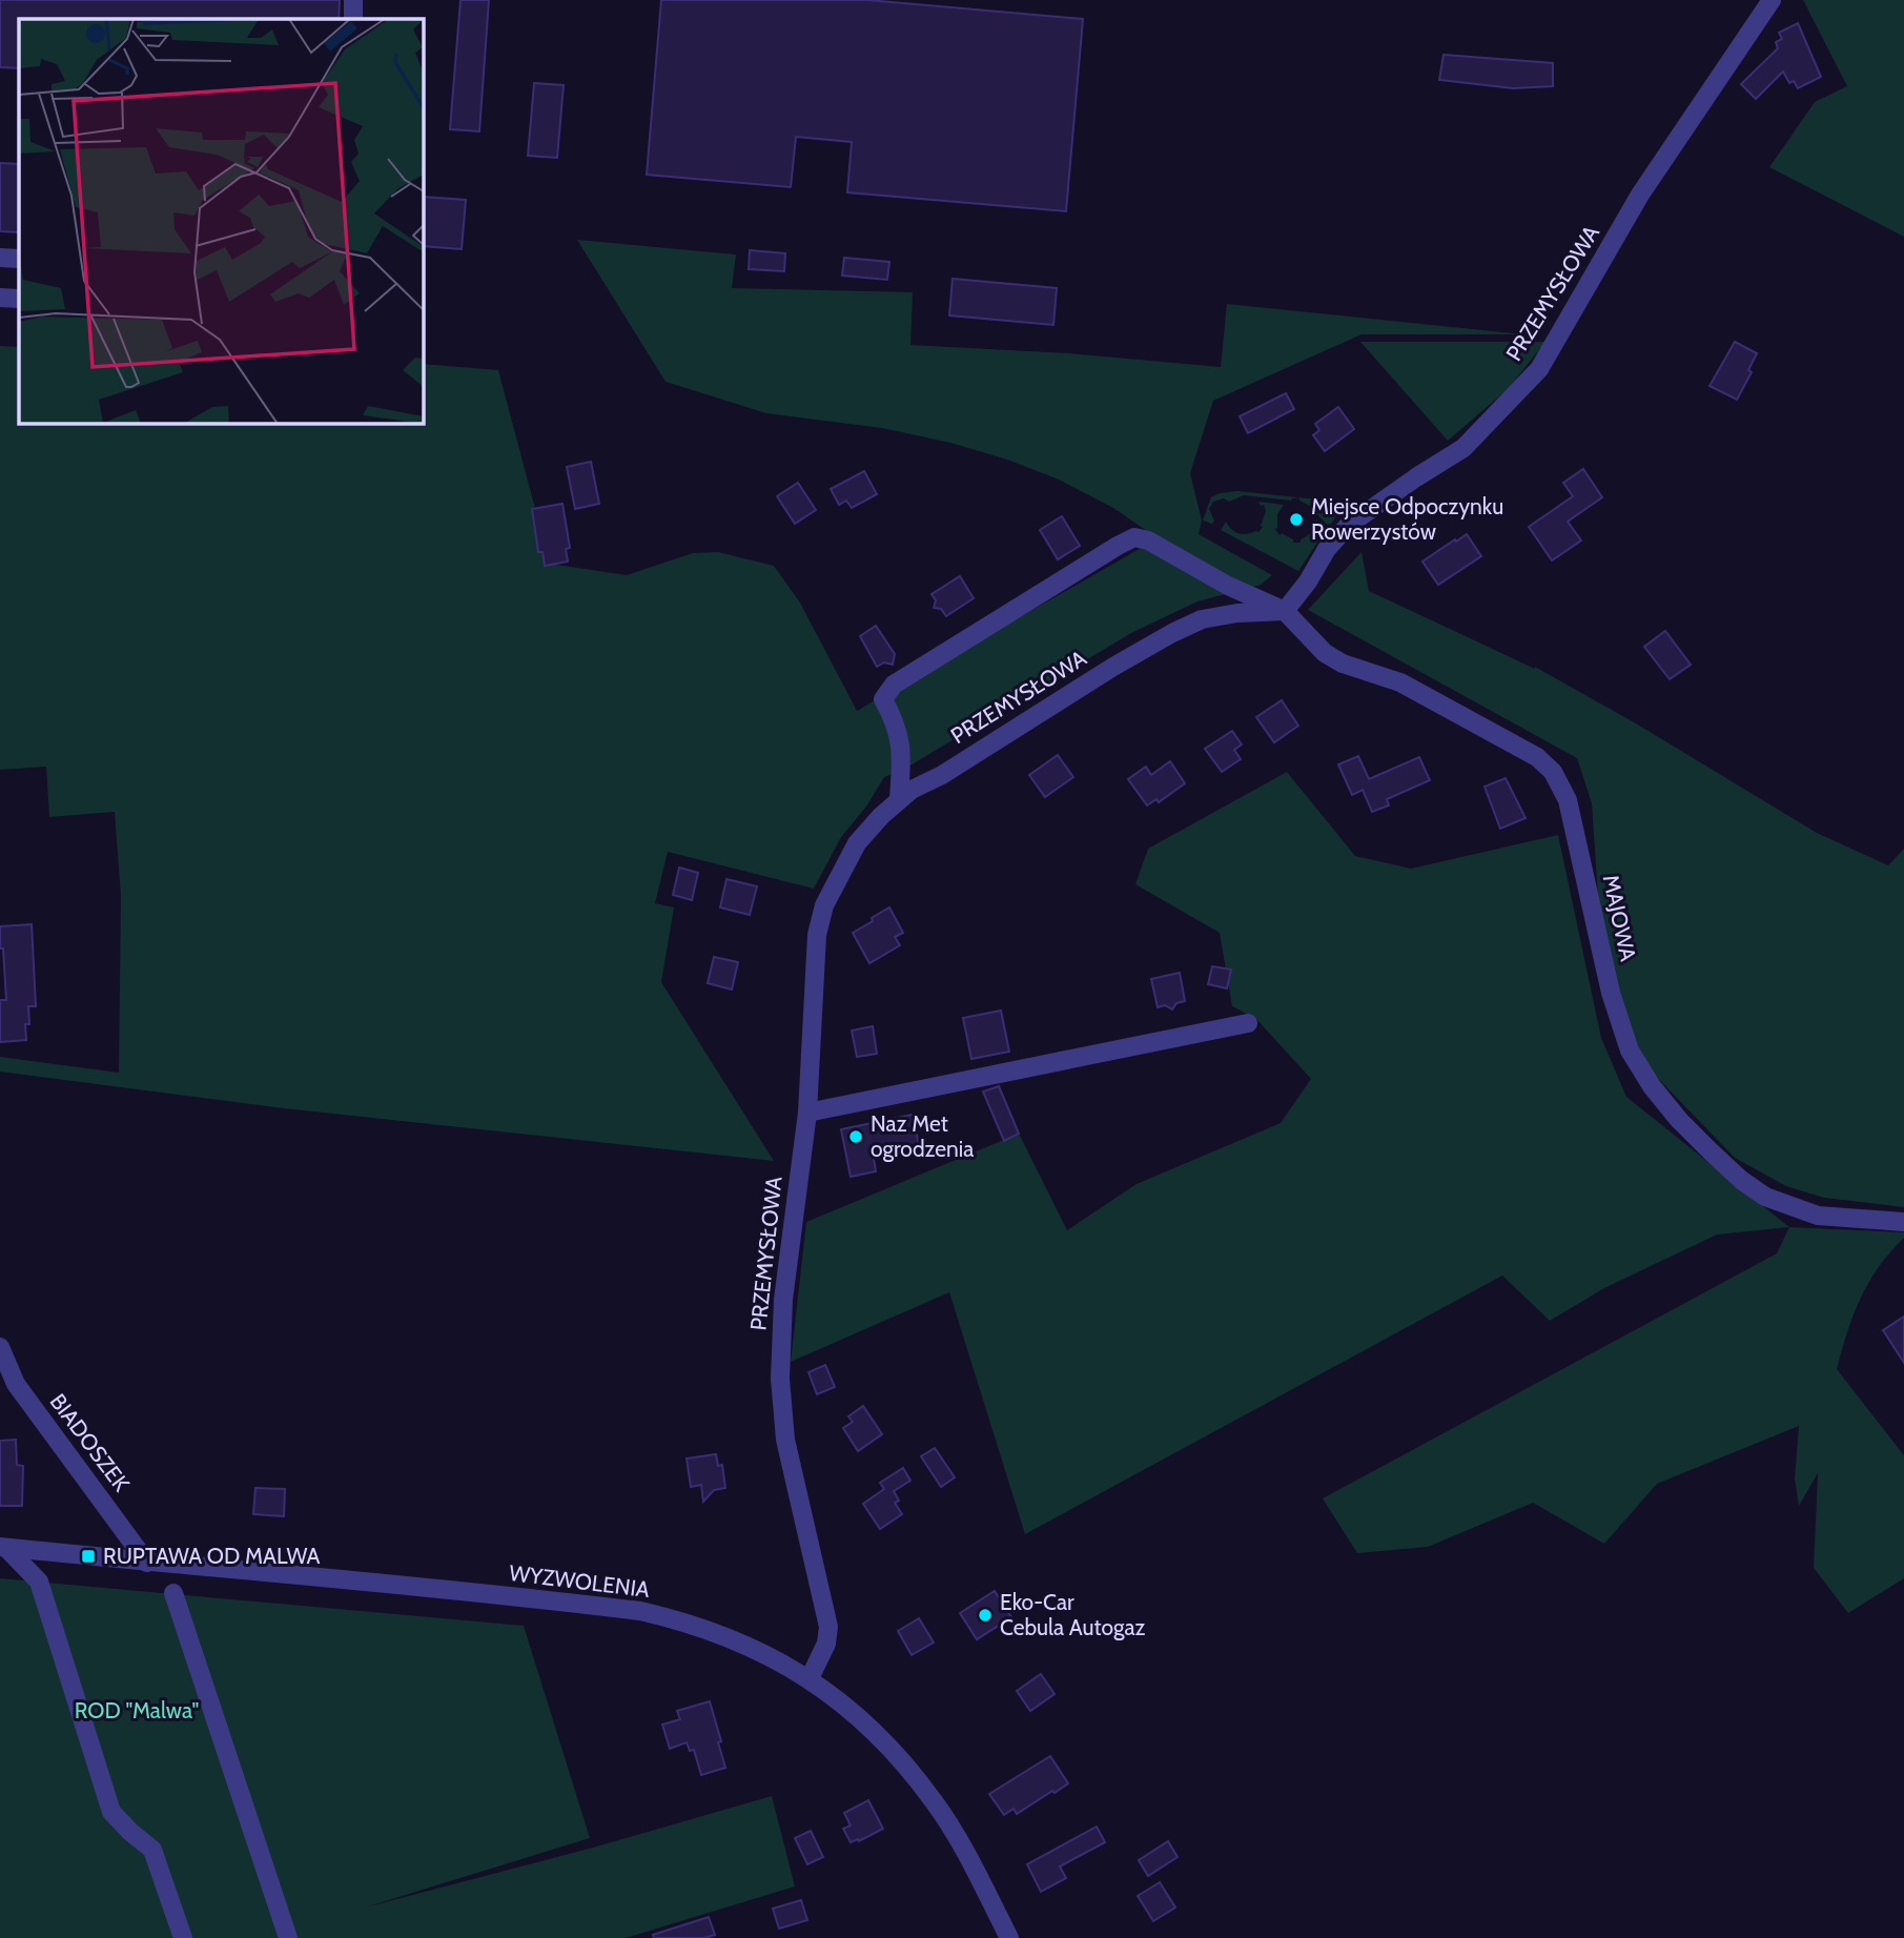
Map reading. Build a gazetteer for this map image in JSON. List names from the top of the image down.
{
  "streets": {
    "street": [
      "PRZEMYSŁOWA",
      "MAJOWA",
      "BIADOSZEK",
      "WYZWOLENIA"
    ]
  },
  "crossings": [
    ["PRZEMYSŁOWA", "MAJOWA"],
    ["PRZEMYSŁOWA", "WYZWOLENIA"],
    ["BIADOSZEK", "WYZWOLENIA"]
  ],
  "parks": ["ROD \"Malwa\""],
  "places": {
    "other": ["Miejsce Odpoczynku Rowerzystów", "Naz Met ogrodzenia", "Eko-Car Cebula Autogaz"],
    "transit": ["RUPTAWA OD MALWA"]
  }
}
